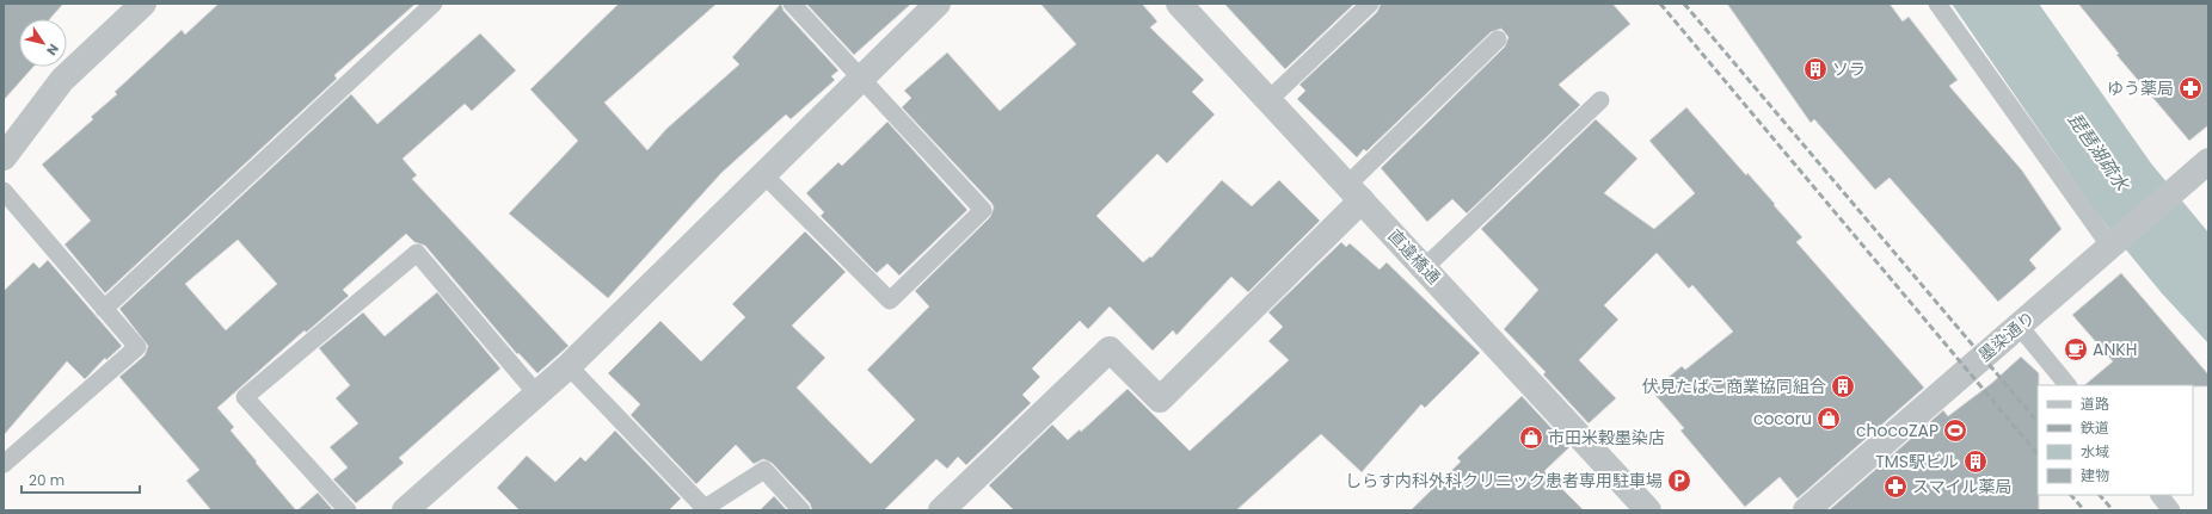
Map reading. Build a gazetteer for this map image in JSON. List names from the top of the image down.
{
  "streets": {
    "street": ["直違橋通", "墨染通り"]
  },
  "water": ["琵琶湖疏水"],
  "places": {
    "building": ["ソラ", "伏見たばこ商業協同組合", "TMS駅ビル"],
    "pharmacy": ["ゆう薬局", "スマイル薬局"],
    "cafe": ["ANKH"],
    "shop": ["cocoru", "市田米穀墨染店"],
    "sports": ["chocoZAP"],
    "parking": ["しらす内科外科クリニック患者専用駐車場"]
  },
  "legend": [
    "道路",
    "鉄道",
    "水域",
    "建物"
  ],
  "scale_bar": "20 m",
  "north": "bottom right"
}
